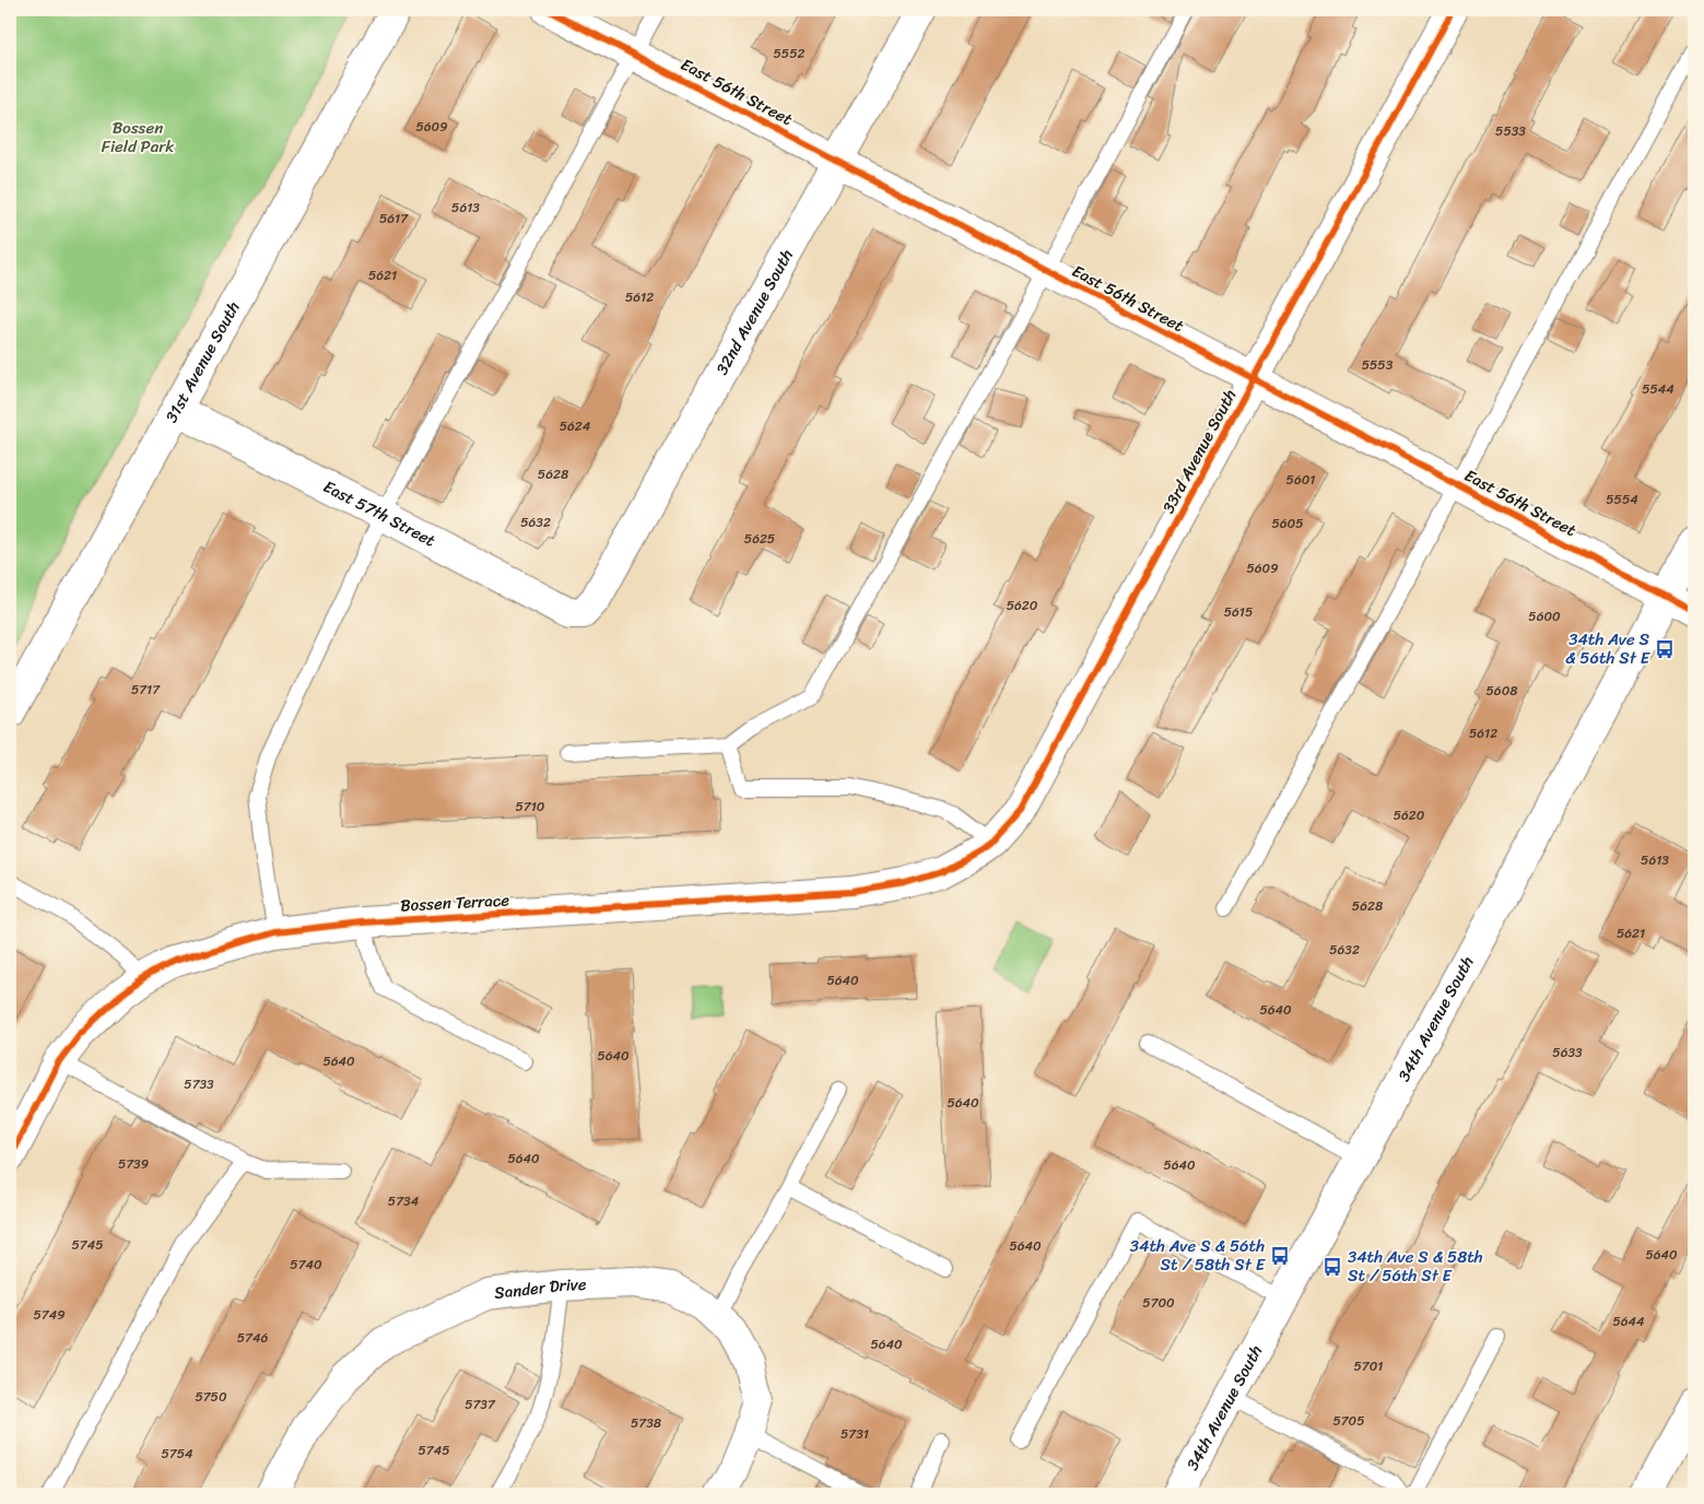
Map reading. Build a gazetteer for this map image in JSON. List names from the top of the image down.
{
  "streets": {
    "street": [
      "East 56th Street",
      "32nd Avenue South",
      "31st Avenue South",
      "33rd Avenue South",
      "East 57th Street",
      "Bossen Terrace",
      "34th Avenue South",
      "Sander Drive"
    ]
  },
  "crossings": [
    ["East 56th Street", "32nd Avenue South"],
    ["East 56th Street", "33rd Avenue South"],
    ["East 56th Street", "34th Avenue South"],
    ["32nd Avenue South", "East 57th Street"],
    ["31st Avenue South", "East 57th Street"],
    ["33rd Avenue South", "Bossen Terrace"]
  ],
  "parks": ["Bossen Field Park"],
  "places": {
    "bus stop": ["34th Ave S & 56th St E", "34th Ave S & 56th St / 58th St E", "34th Ave S & 58th St / 56th St E"]
  },
  "house_numbers": [
    "5552",
    "5609",
    "5533",
    "5613",
    "5617",
    "5621",
    "5612",
    "5553",
    "5544",
    "5624",
    "5628",
    "5601",
    "5554",
    "5632",
    "5605",
    "5625",
    "5609",
    "5620",
    "5615",
    "5600",
    "5717",
    "5608",
    "5612",
    "5710",
    "5620",
    "5613",
    "5628",
    "5621",
    "5632",
    "5640",
    "5640",
    "5633",
    "5640",
    "5640",
    "5733",
    "5640",
    "5640",
    "5739",
    "5640",
    "5734",
    "5745",
    "5640",
    "5640",
    "5740",
    "5700",
    "5749",
    "5644",
    "5746",
    "5640",
    "5701",
    "5750",
    "5737",
    "5705",
    "5738",
    "5731",
    "5745",
    "5754"
  ]
}
